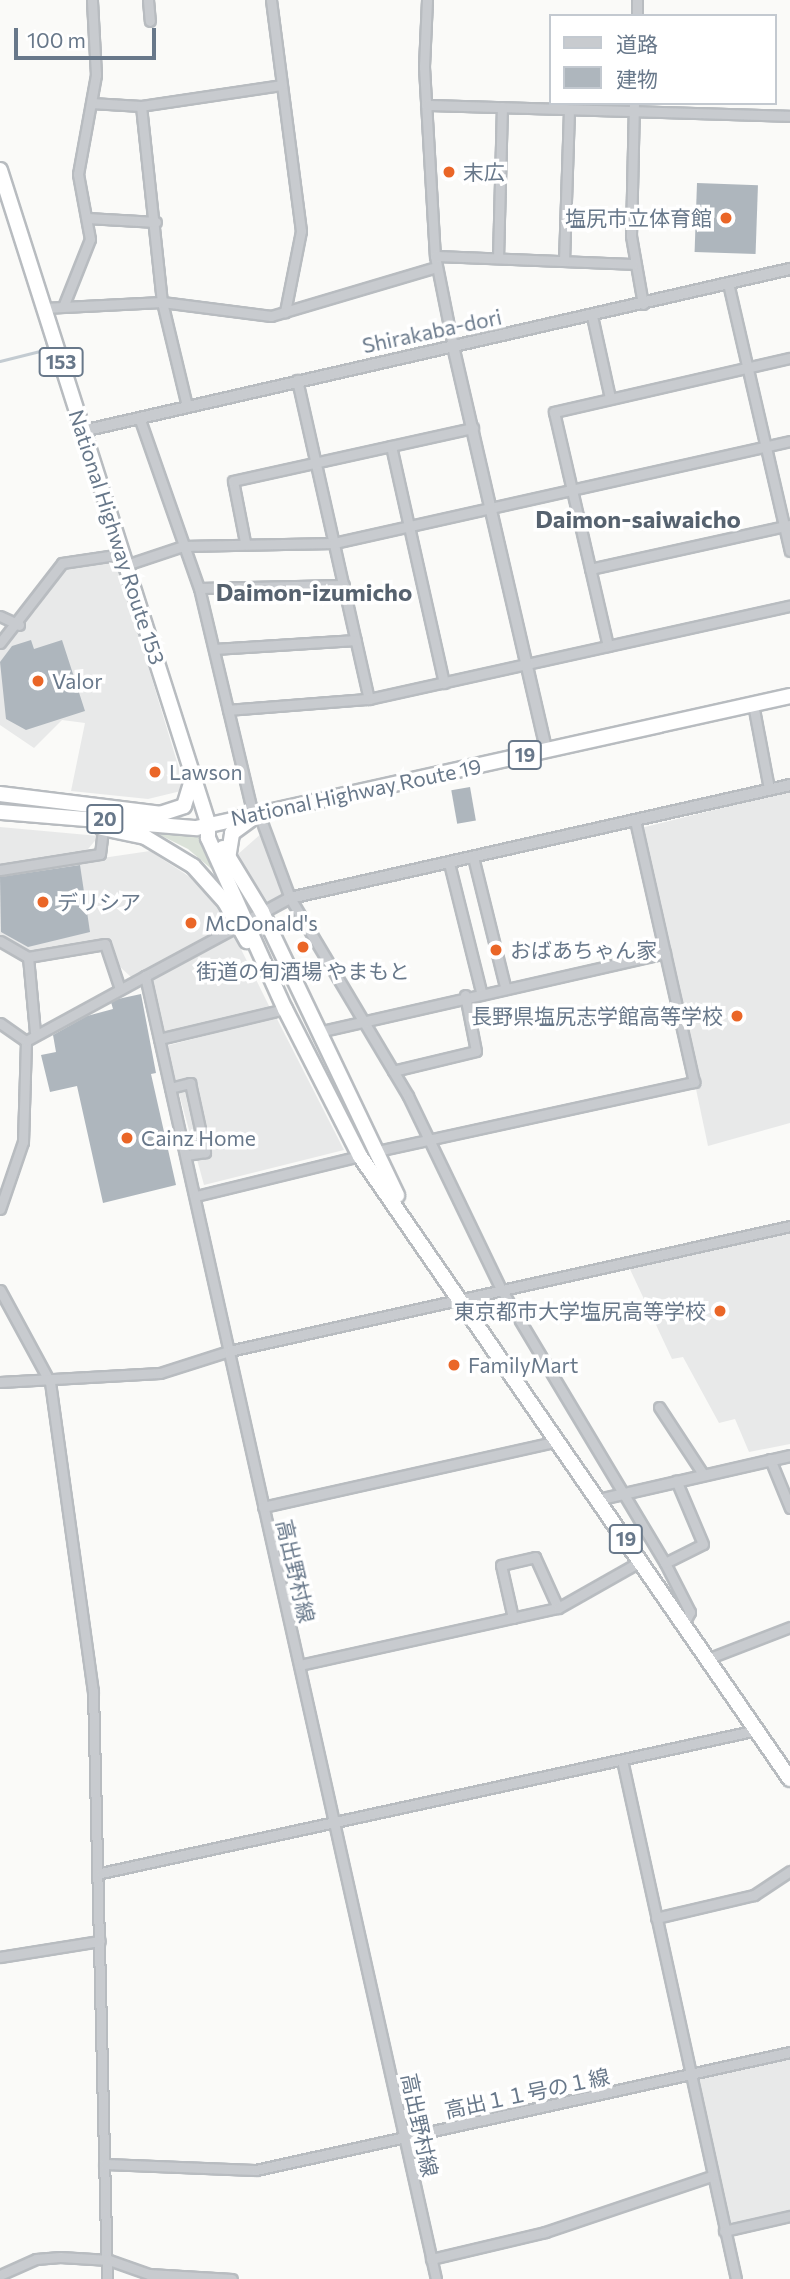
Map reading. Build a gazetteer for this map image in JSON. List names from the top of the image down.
{
  "streets": {
    "highway": [
      "153",
      "National Highway Route 153",
      "19",
      "National Highway Route 19",
      "20"
    ],
    "street": ["Shirakaba-dori", "高出野村線", "高出１１号の１線"]
  },
  "crossings": [
    ["Shirakaba-dori", "National Highway Route 153"],
    ["National Highway Route 153", "National Highway Route 19"],
    ["National Highway Route 153", "20"],
    ["National Highway Route 19", "20"],
    ["高出野村線", "高出１１号の１線"]
  ],
  "districts": ["Daimon-saiwaicho", "Daimon-izumicho"],
  "places": [
    "末広",
    "塩尻市立体育館",
    "Valor",
    "Lawson",
    "デリシア",
    "McDonald's",
    "街道の旬酒場 やまもと",
    "おばあちゃん家",
    "長野県塩尻志学館高等学校",
    "Cainz Home",
    "東京都市大学塩尻高等学校",
    "FamilyMart"
  ],
  "legend": ["道路", "建物"],
  "scale_bar": "100 m"
}
